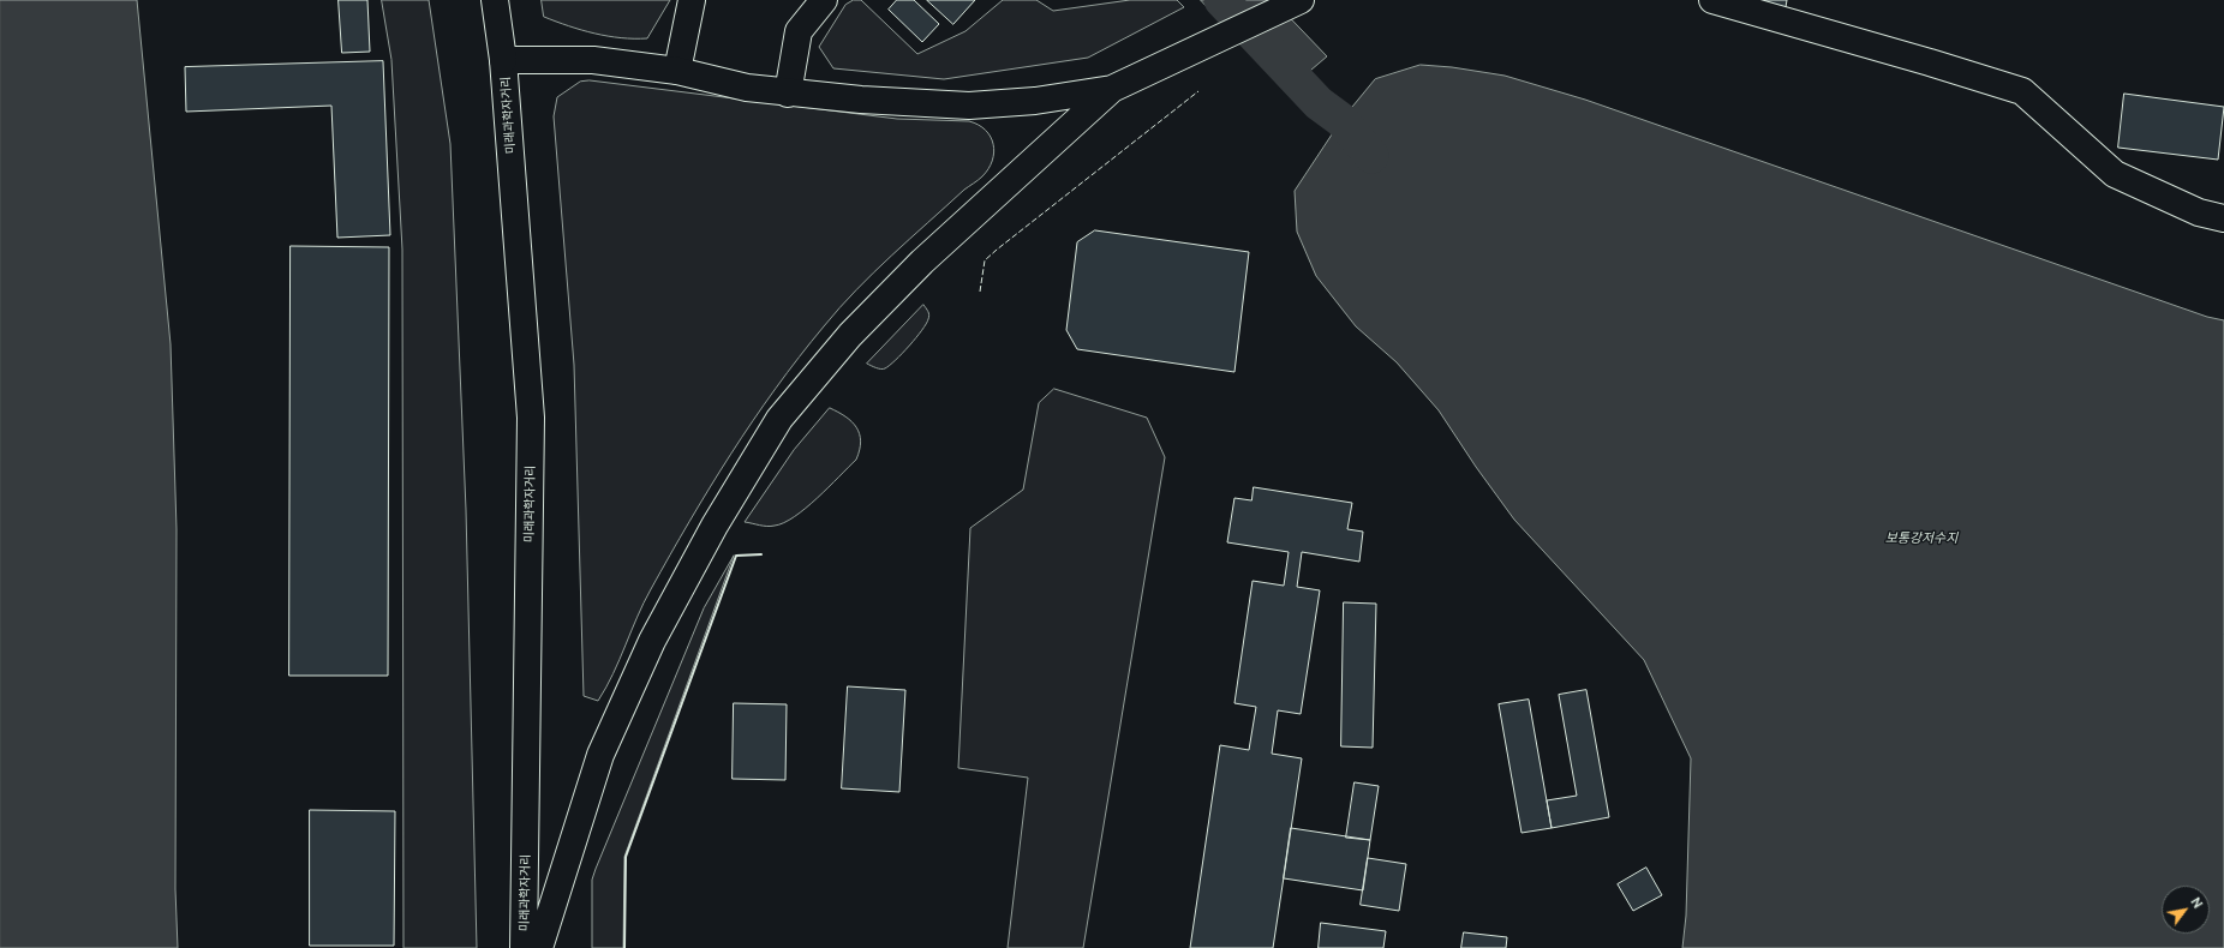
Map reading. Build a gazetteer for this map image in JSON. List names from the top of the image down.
{
  "streets": {
    "main road": ["미래과학자거리"]
  },
  "water": ["보통강저수지"],
  "north": "top right"
}
